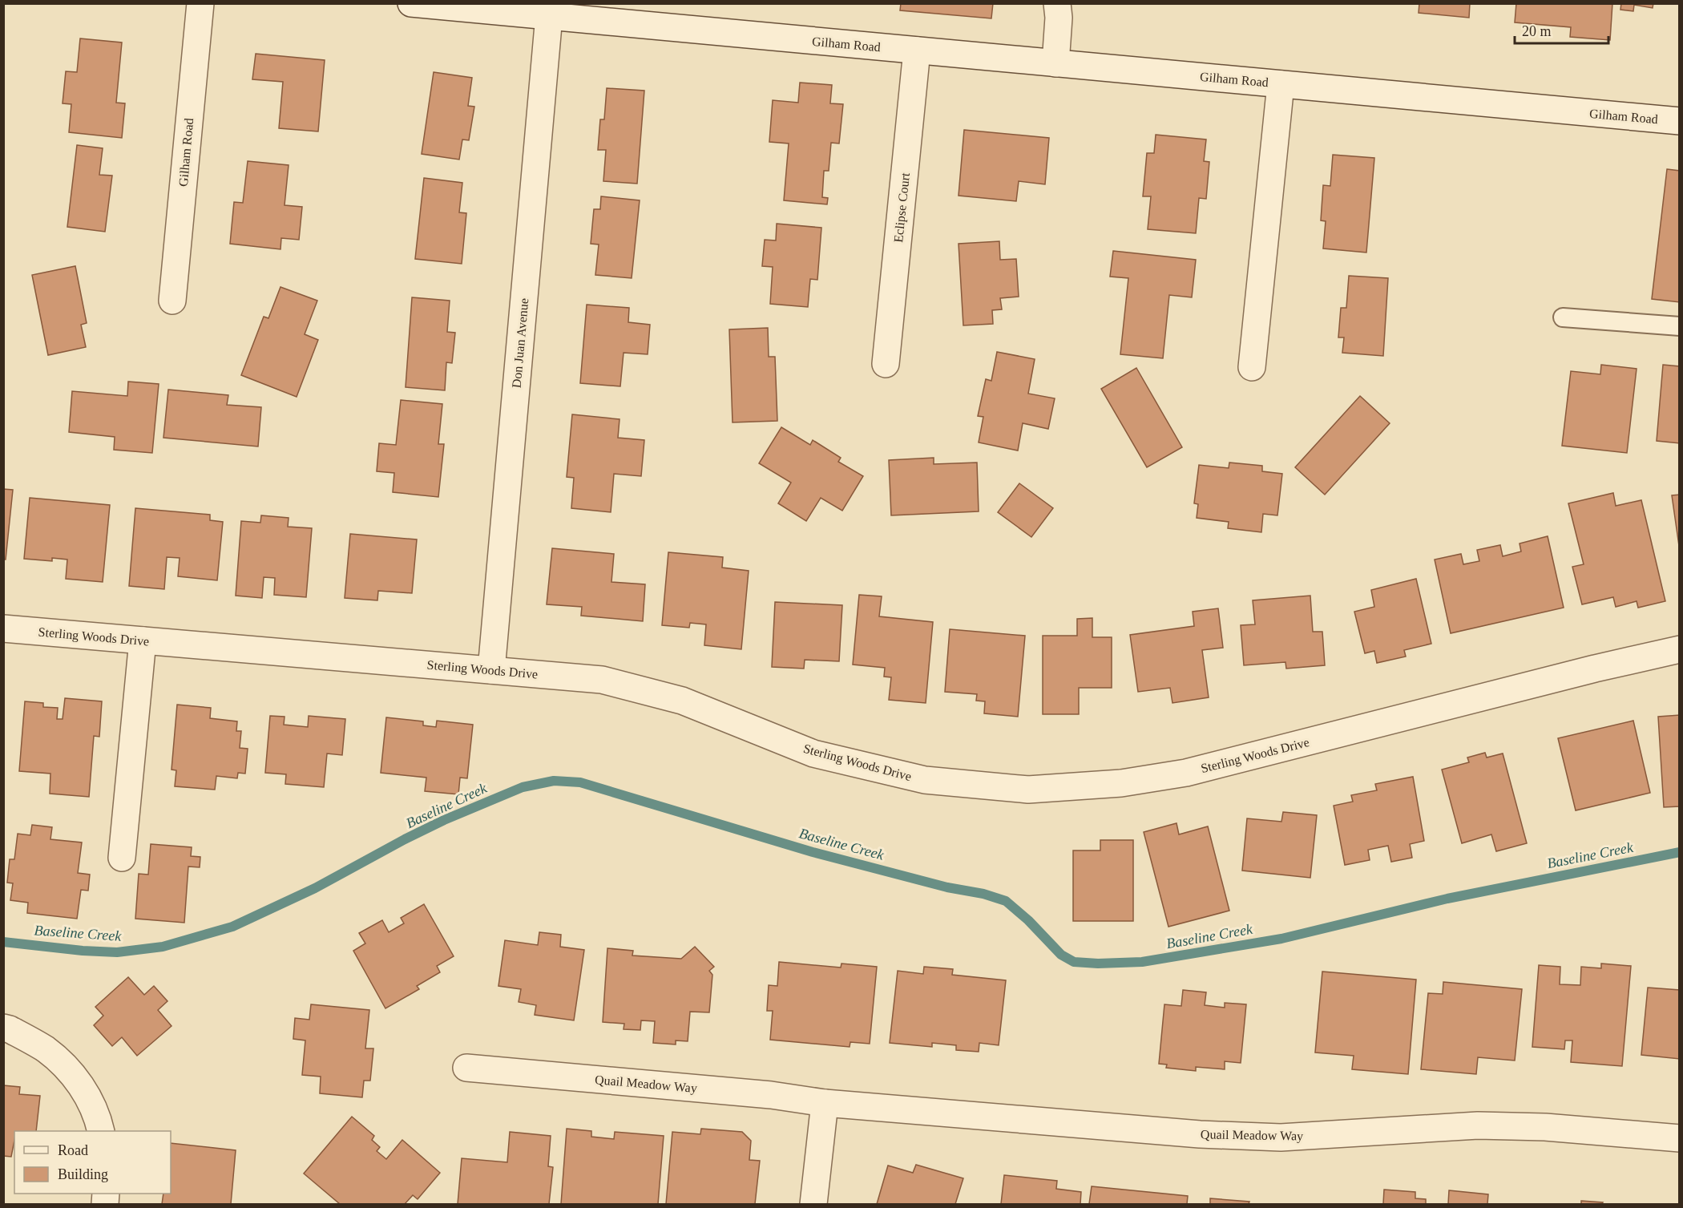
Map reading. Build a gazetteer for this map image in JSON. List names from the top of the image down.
{
  "streets": {
    "street": [
      "Gilham Road",
      "Eclipse Court",
      "Don Juan Avenue",
      "Sterling Woods Drive",
      "Quail Meadow Way"
    ]
  },
  "crossings": [
    ["Gilham Road", "Eclipse Court"],
    ["Gilham Road", "Don Juan Avenue"],
    ["Don Juan Avenue", "Sterling Woods Drive"]
  ],
  "water": ["Baseline Creek"],
  "legend": ["Road", "Building"],
  "scale_bar": "20 m"
}
